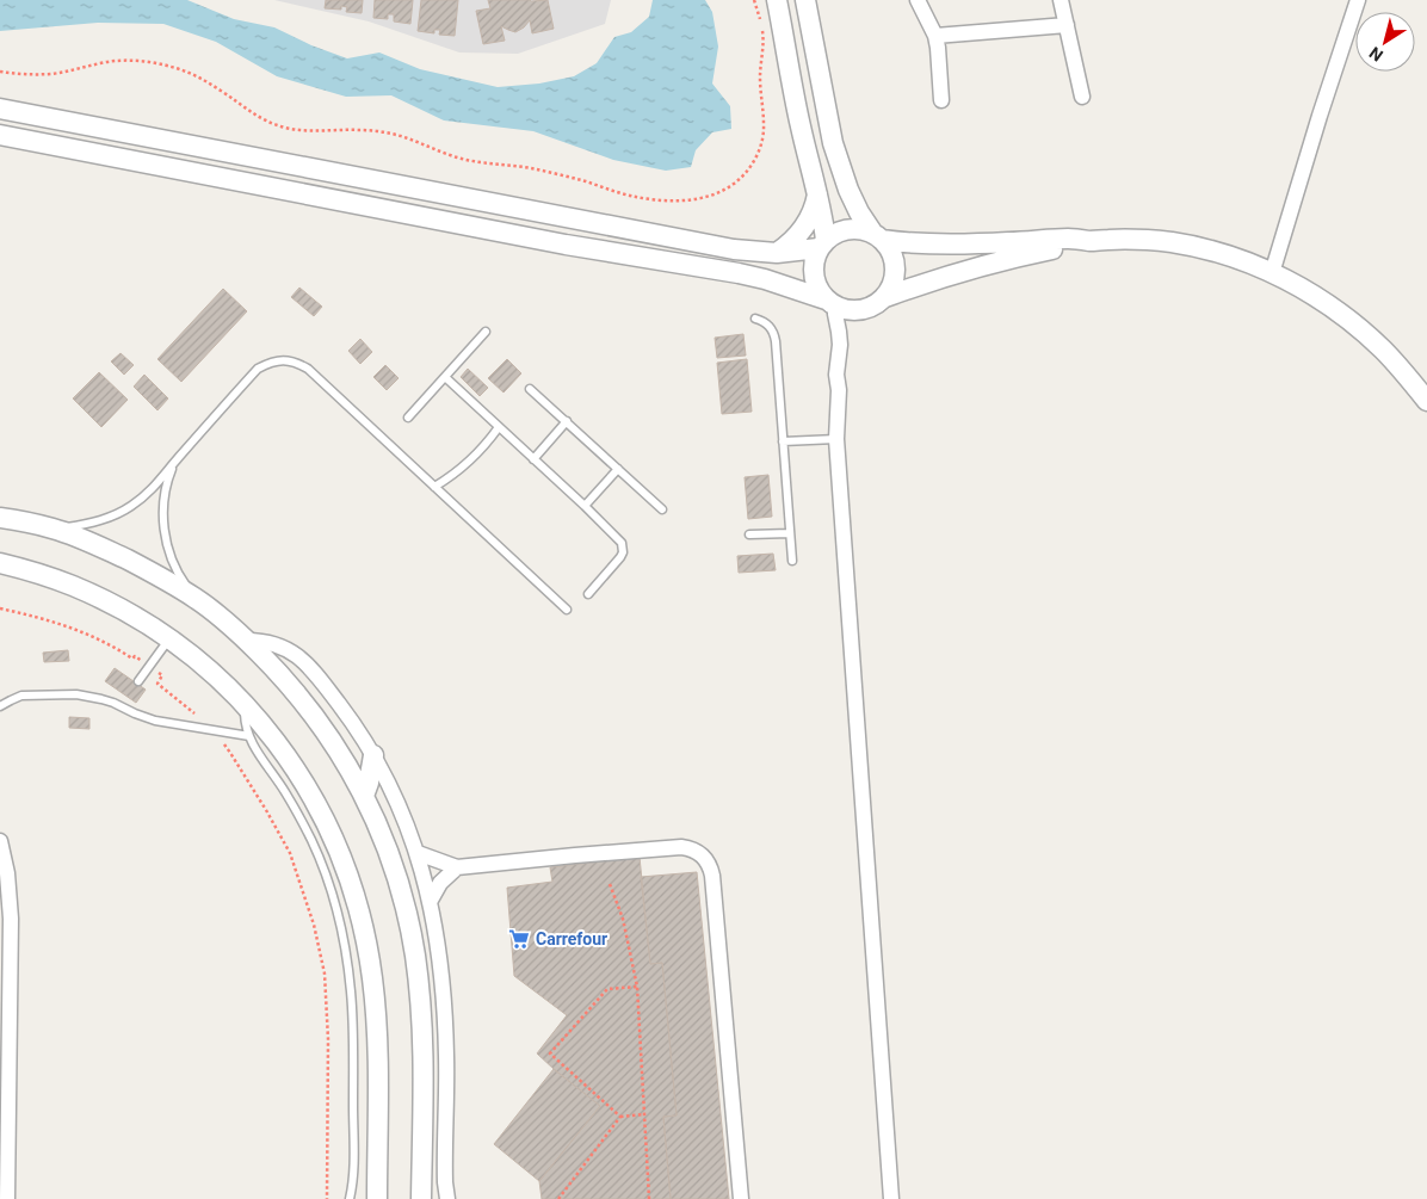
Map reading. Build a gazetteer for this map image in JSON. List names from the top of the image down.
{
  "places": {
    "supermarket": ["Carrefour"]
  },
  "north": "bottom left"
}
